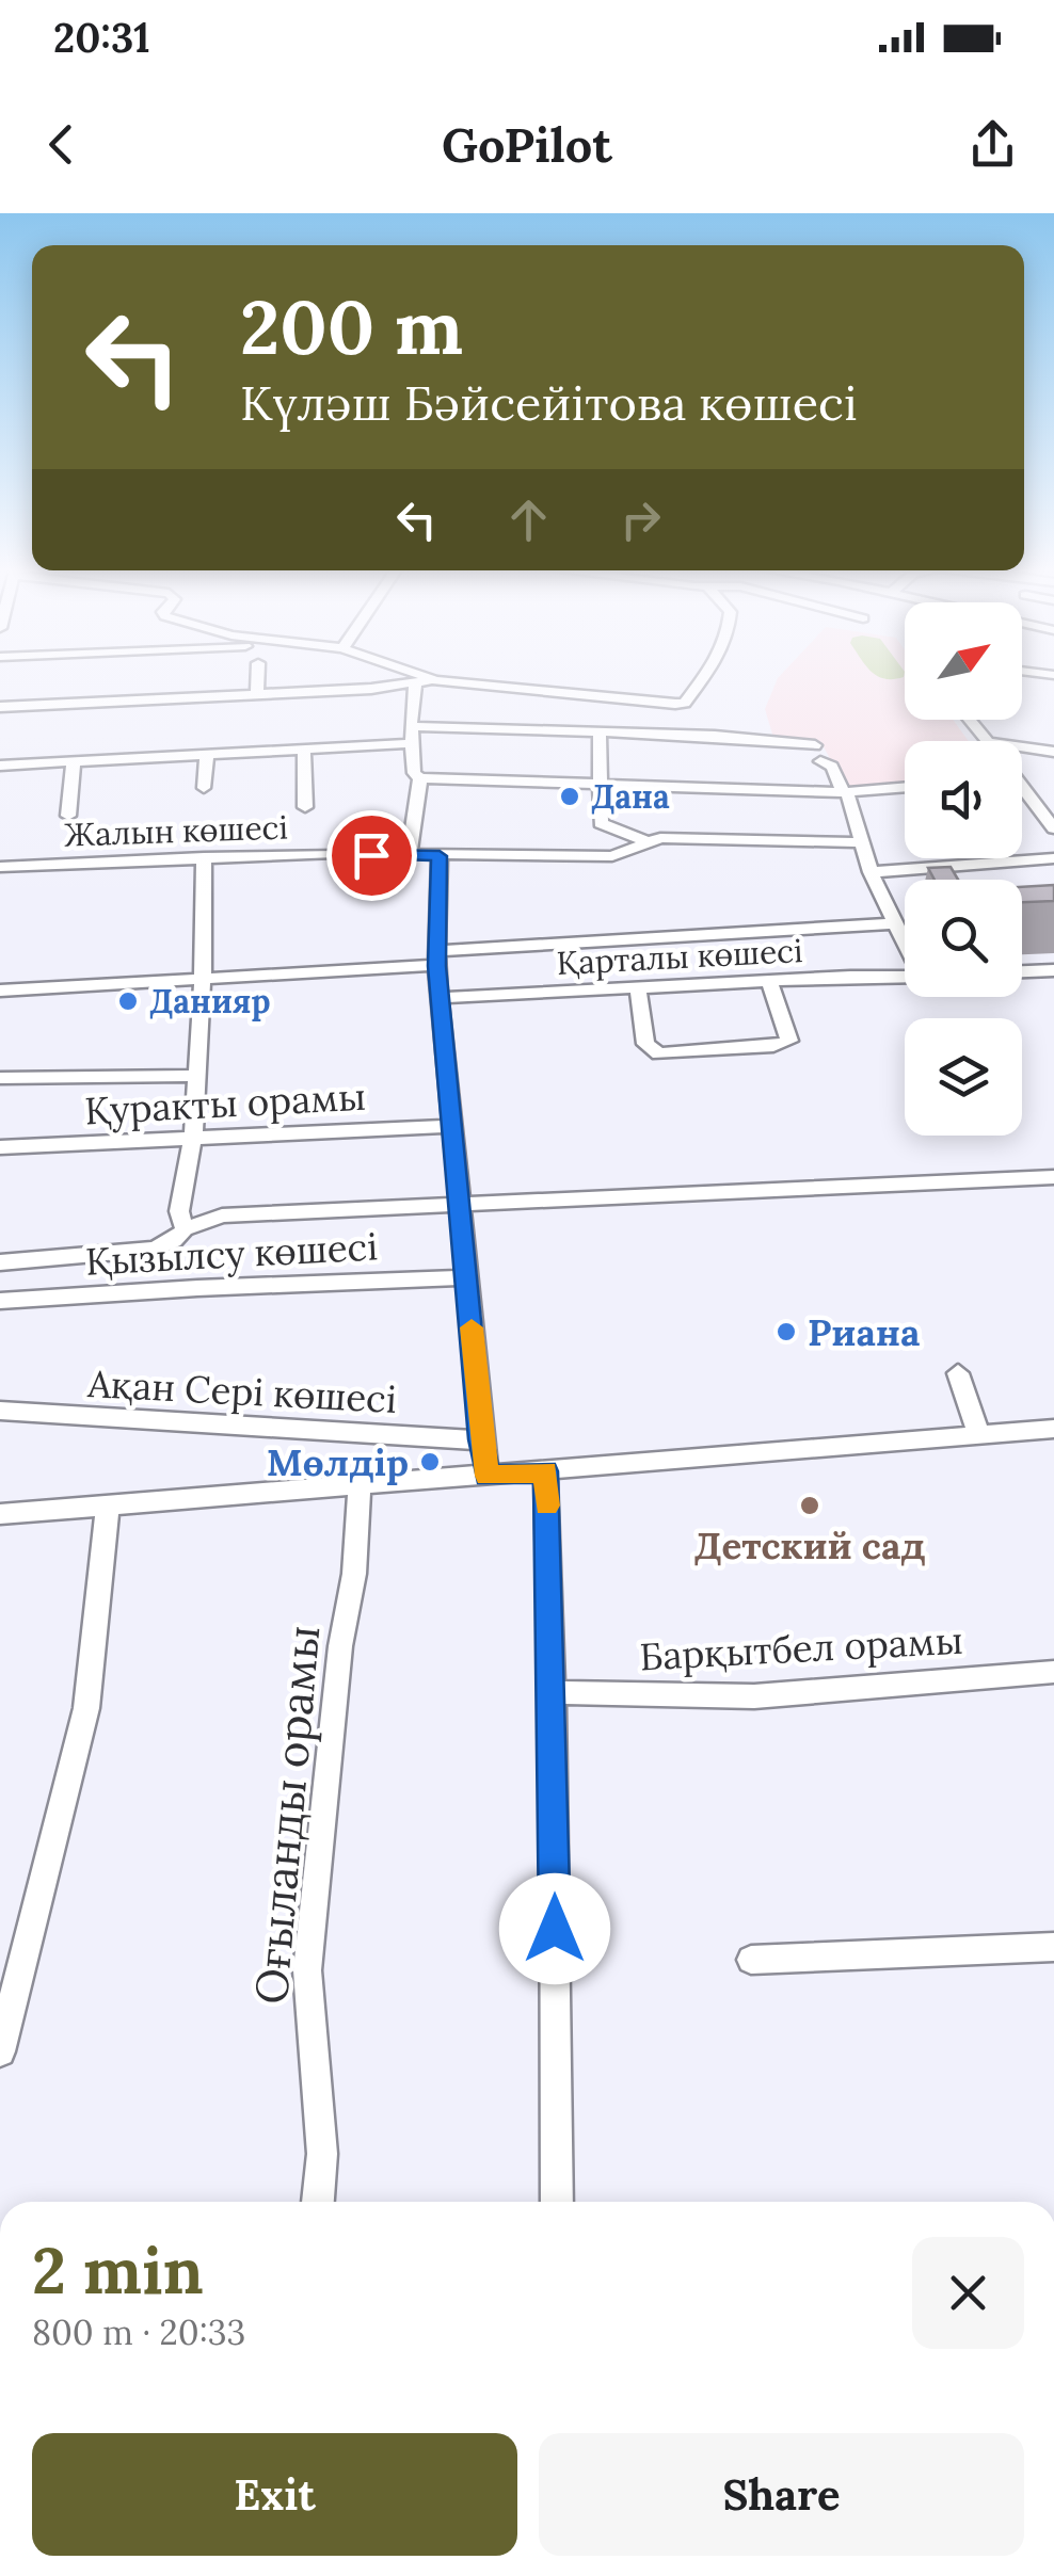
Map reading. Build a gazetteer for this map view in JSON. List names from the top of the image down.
{
  "streets": {
    "street": [
      "Жалын көшесі",
      "Қарталы көшесі",
      "Қуракты орамы",
      "Қызылсу көшесі",
      "Ақан Сері көшесі",
      "Барқытбел орамы",
      "Оғыланды орамы"
    ]
  },
  "places": [
    "Дана",
    "Данияр",
    "Риана",
    "Мөлдiр",
    "Детский сад"
  ],
  "north": "top right",
  "page": {
    "status": "20:31",
    "header": "GoPilot",
    "turn": ["200 m", "Күләш Бәйсейітова көшесі"],
    "heading": ["2 min", "800 m · 20:33"],
    "buttons": ["Exit", "Share"]
  }
}
